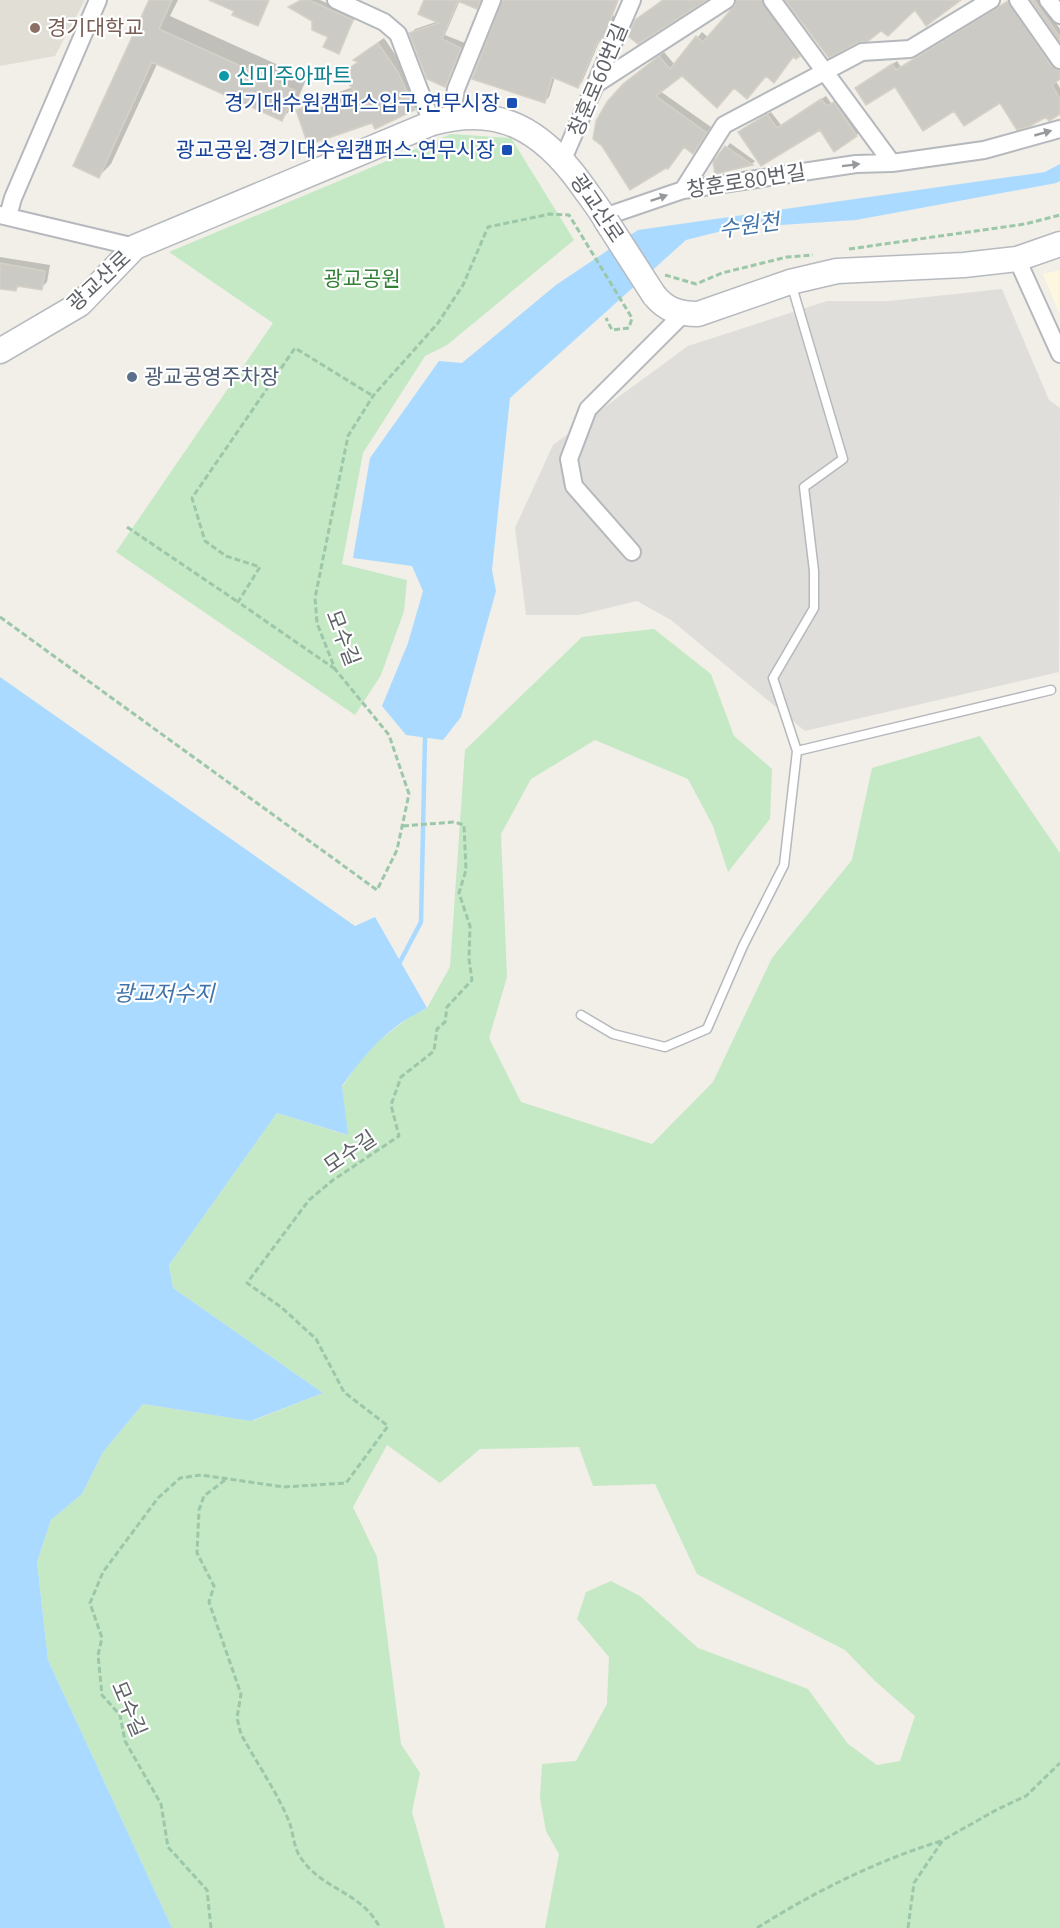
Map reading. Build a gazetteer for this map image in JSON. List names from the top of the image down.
{
  "streets": {
    "street": ["창훈로60번길", "창훈로80번길", "광교산로"],
    "path": ["모수길"]
  },
  "crossings": [
    ["창훈로60번길", "광교산로"],
    ["창훈로80번길", "광교산로"]
  ],
  "water": ["수원천", "광교저수지"],
  "parks": ["광교공원"],
  "places": {
    "other": ["경기대학교", "신미주아파트", "광교공영주차장"],
    "transit": ["경기대수원캠퍼스입구.연무시장", "광교공원.경기대수원캠퍼스.연무시장"]
  }
}
